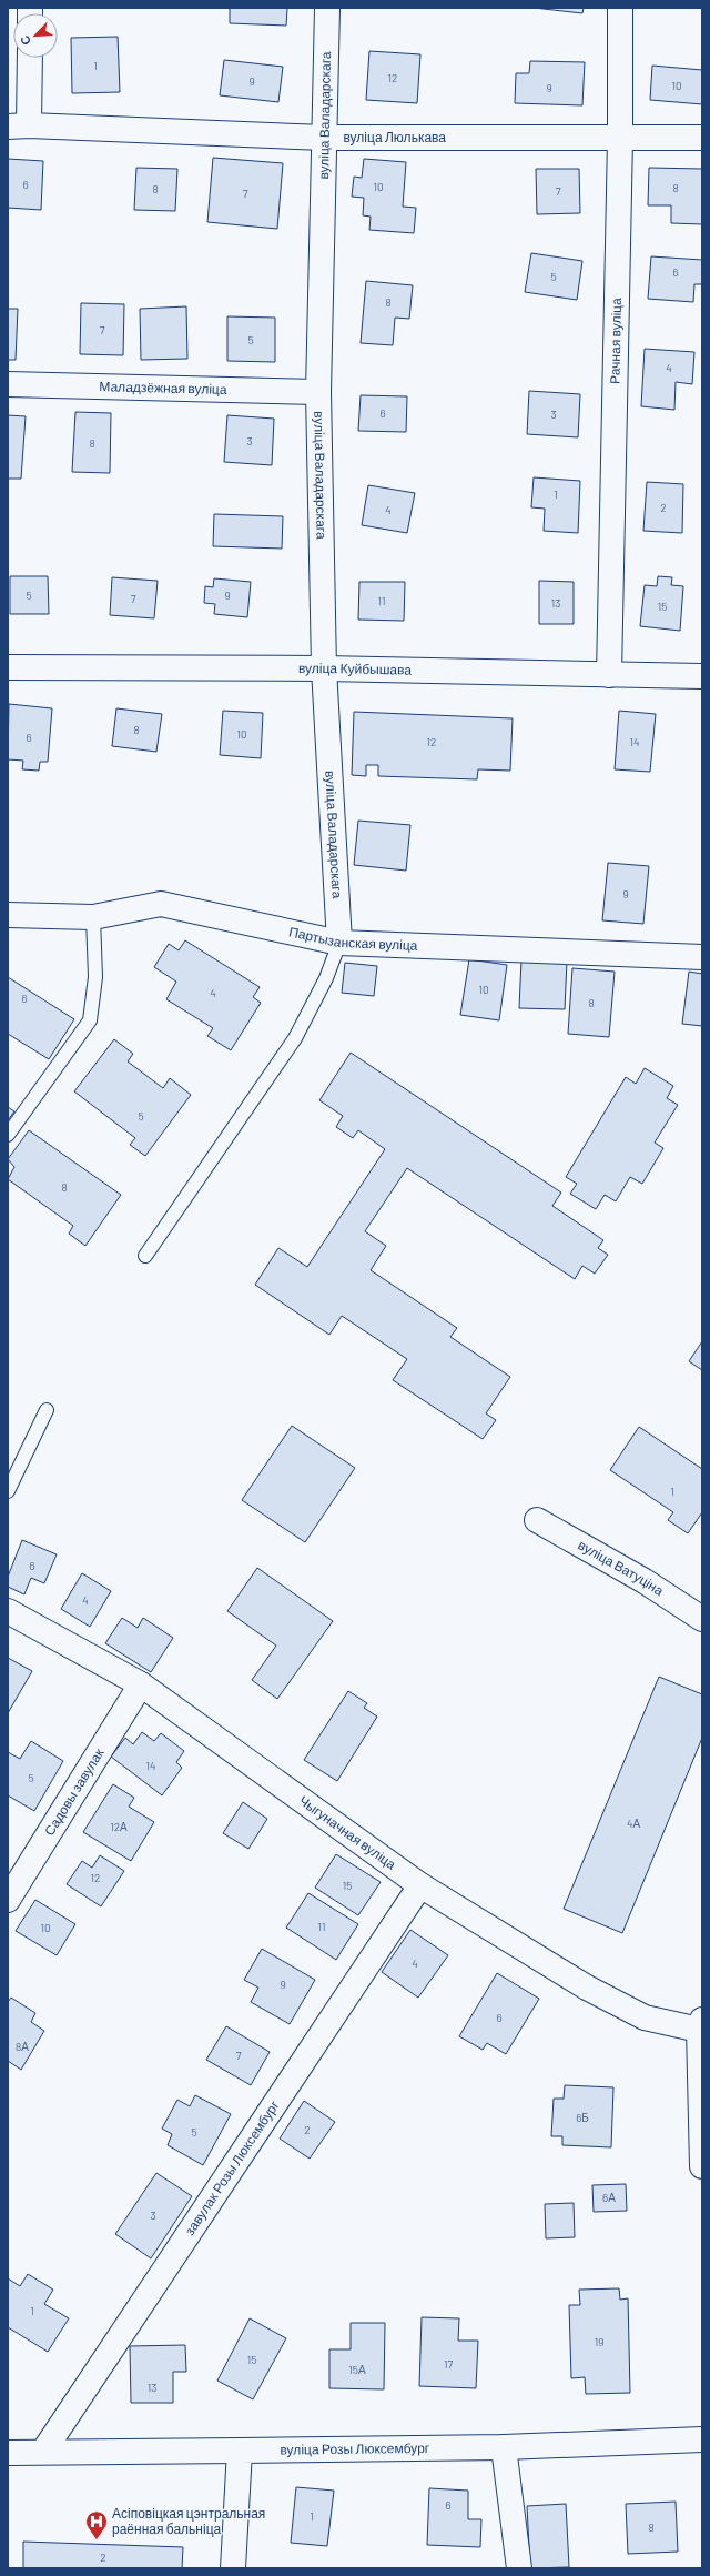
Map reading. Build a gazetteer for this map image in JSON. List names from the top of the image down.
{
  "streets": {
    "street": [
      "вуліца Валадарскага",
      "вуліца Люлькава",
      "Рачная вуліца",
      "Маладзёжная вуліца",
      "вуліца Куйбышава",
      "Партызанская вуліца",
      "вуліца Ватуціна",
      "Садовы завулак",
      "Чыгуначная вуліца",
      "завулак Розы Люксембург",
      "вуліца Розы Люксембург"
    ]
  },
  "crossings": [
    ["вуліца Валадарскага", "вуліца Люлькава"],
    ["вуліца Валадарскага", "Маладзёжная вуліца"],
    ["вуліца Валадарскага", "вуліца Куйбышава"],
    ["вуліца Валадарскага", "Партызанская вуліца"],
    ["вуліца Люлькава", "Рачная вуліца"],
    ["Рачная вуліца", "вуліца Куйбышава"],
    ["Садовы завулак", "Чыгуначная вуліца"],
    ["Чыгуначная вуліца", "завулак Розы Люксембург"],
    ["завулак Розы Люксембург", "вуліца Розы Люксембург"]
  ],
  "places": {
    "hospital": ["Асіповіцкая цэнтральная раённая бальніца"]
  },
  "house_numbers": [
    "1",
    "12",
    "9",
    "10",
    "9",
    "6",
    "10",
    "8",
    "8",
    "7",
    "7",
    "6",
    "5",
    "8",
    "7",
    "5",
    "4",
    "6",
    "3",
    "3",
    "8",
    "1",
    "2",
    "4",
    "5",
    "9",
    "7",
    "11",
    "13",
    "15",
    "8",
    "10",
    "6",
    "12",
    "14",
    "9",
    "10",
    "4",
    "6",
    "8",
    "5",
    "8",
    "1",
    "6",
    "4",
    "14",
    "5",
    "4А",
    "12А",
    "12",
    "15",
    "11",
    "10",
    "4",
    "9",
    "6",
    "8А",
    "7",
    "6Б",
    "2",
    "5",
    "6А",
    "3",
    "1",
    "19",
    "15",
    "17",
    "15А",
    "13",
    "6",
    "1",
    "8",
    "2"
  ],
  "north": "bottom left"
}
